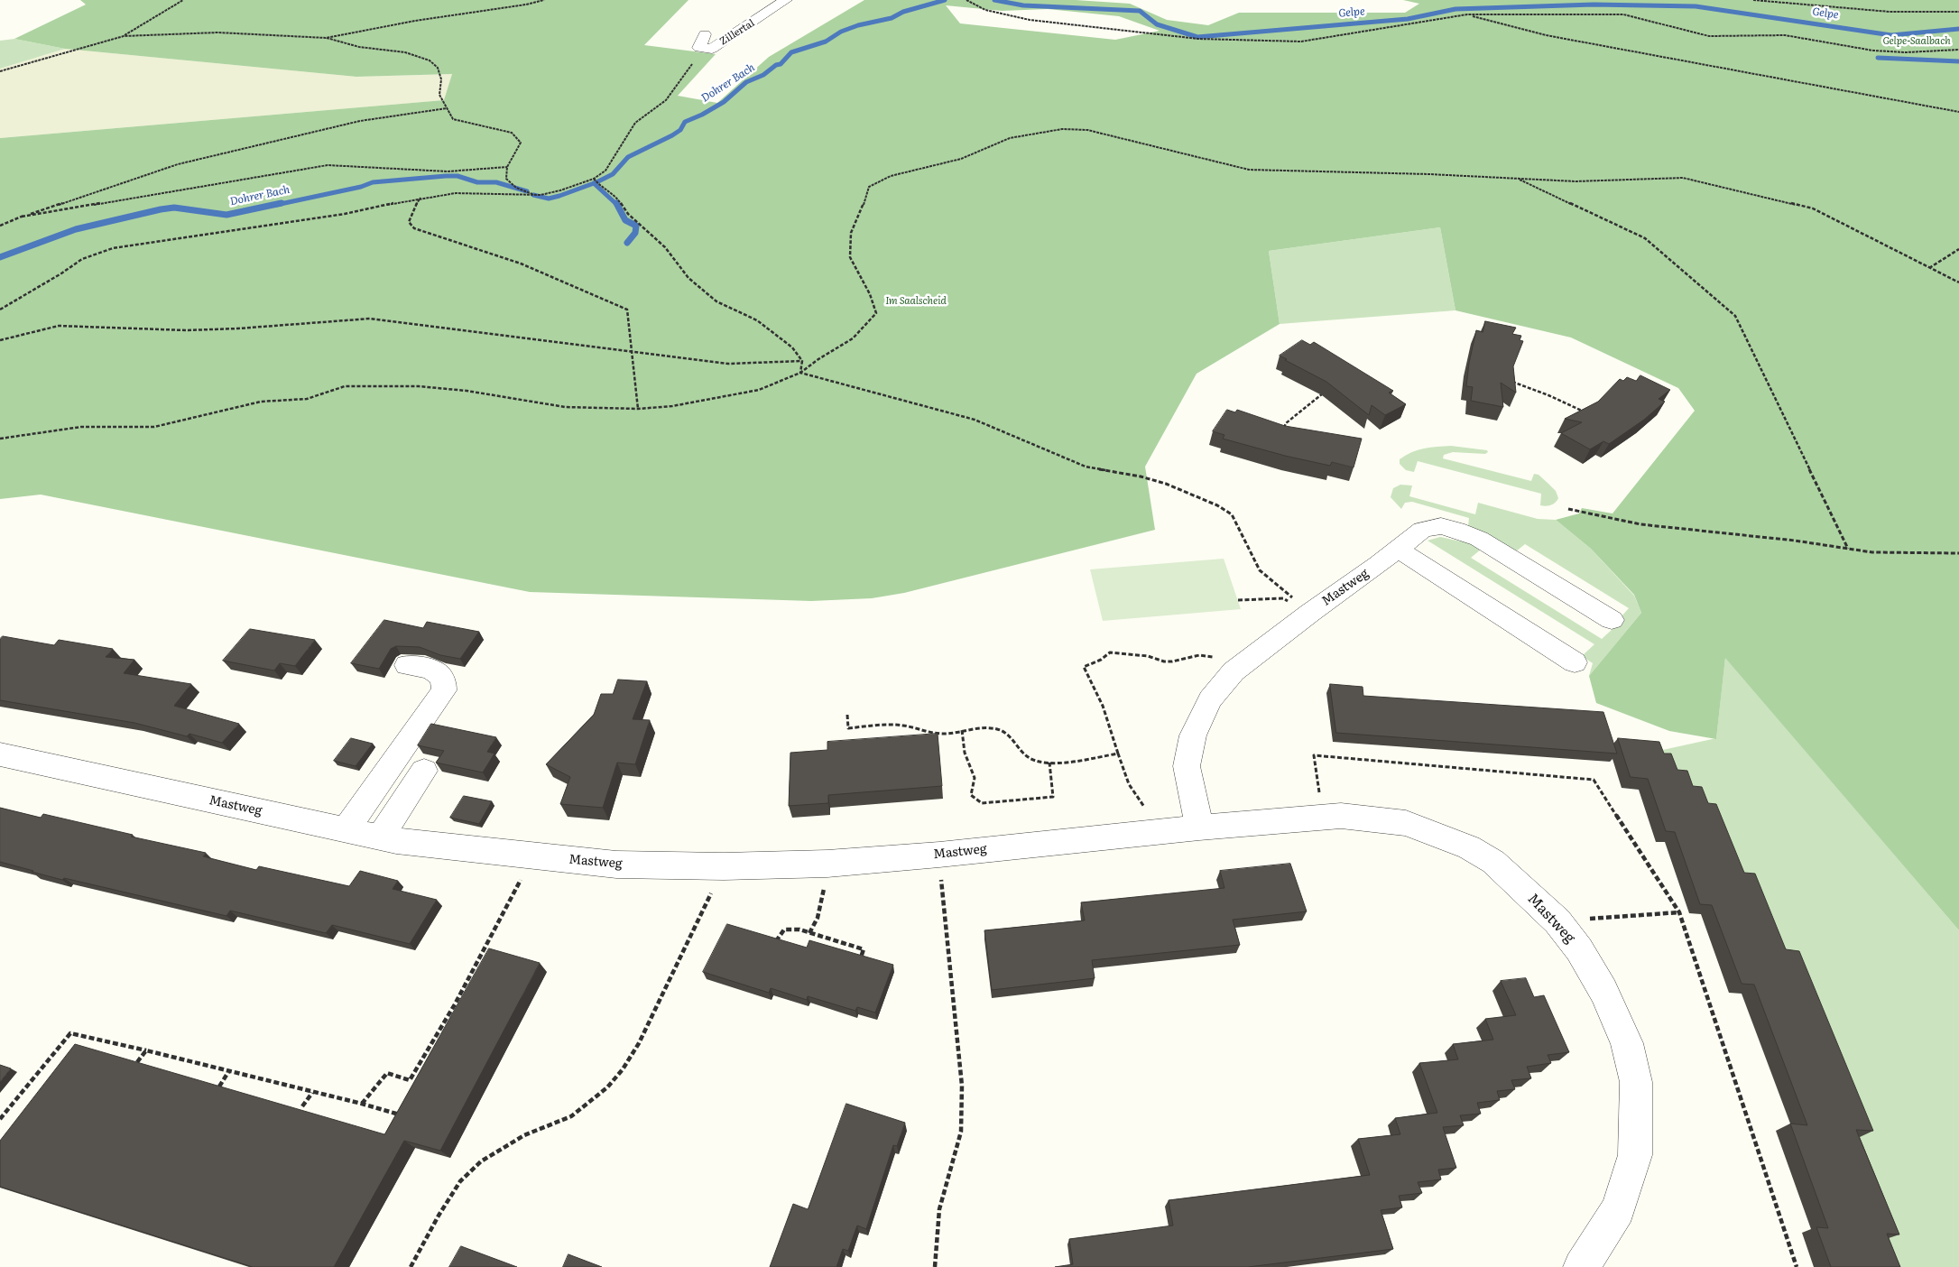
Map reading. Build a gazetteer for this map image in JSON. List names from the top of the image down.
{
  "streets": {
    "street": ["Zillertal", "Mastweg"]
  },
  "water": ["Gelpe", "Dohrer Bach"],
  "parks": ["Gelpe-Saalbach", "Im Saalscheid"]
}
